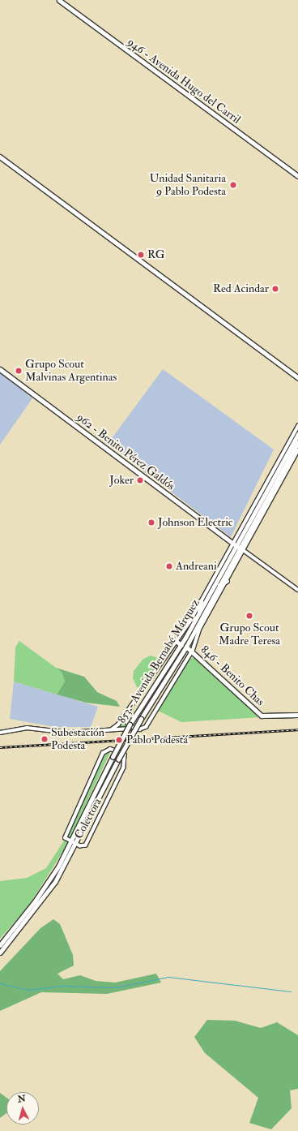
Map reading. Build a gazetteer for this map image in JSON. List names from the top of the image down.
{
  "streets": {
    "main road": [
      "946 - Avenida Hugo del Carril",
      "962 - Benito Pérez Galdós",
      "853 - Avenida Bernabé Márquez",
      "846 - Benito Chas"
    ],
    "street": ["Colectora"]
  },
  "crossings": [
    ["962 - Benito Pérez Galdós", "853 - Avenida Bernabé Márquez"],
    ["853 - Avenida Bernabé Márquez", "846 - Benito Chas"],
    ["853 - Avenida Bernabé Márquez", "Colectora"]
  ],
  "places": [
    "Unidad Sanitaria 9 Pablo Podesta",
    "RG",
    "Red Acindar",
    "Grupo Scout Malvinas Argentinas",
    "Joker",
    "Johnson Electric",
    "Andreani",
    "Grupo Scout Madre Teresa",
    "Subestación Podesta",
    "Pablo Podestá"
  ],
  "north": "top"
}
